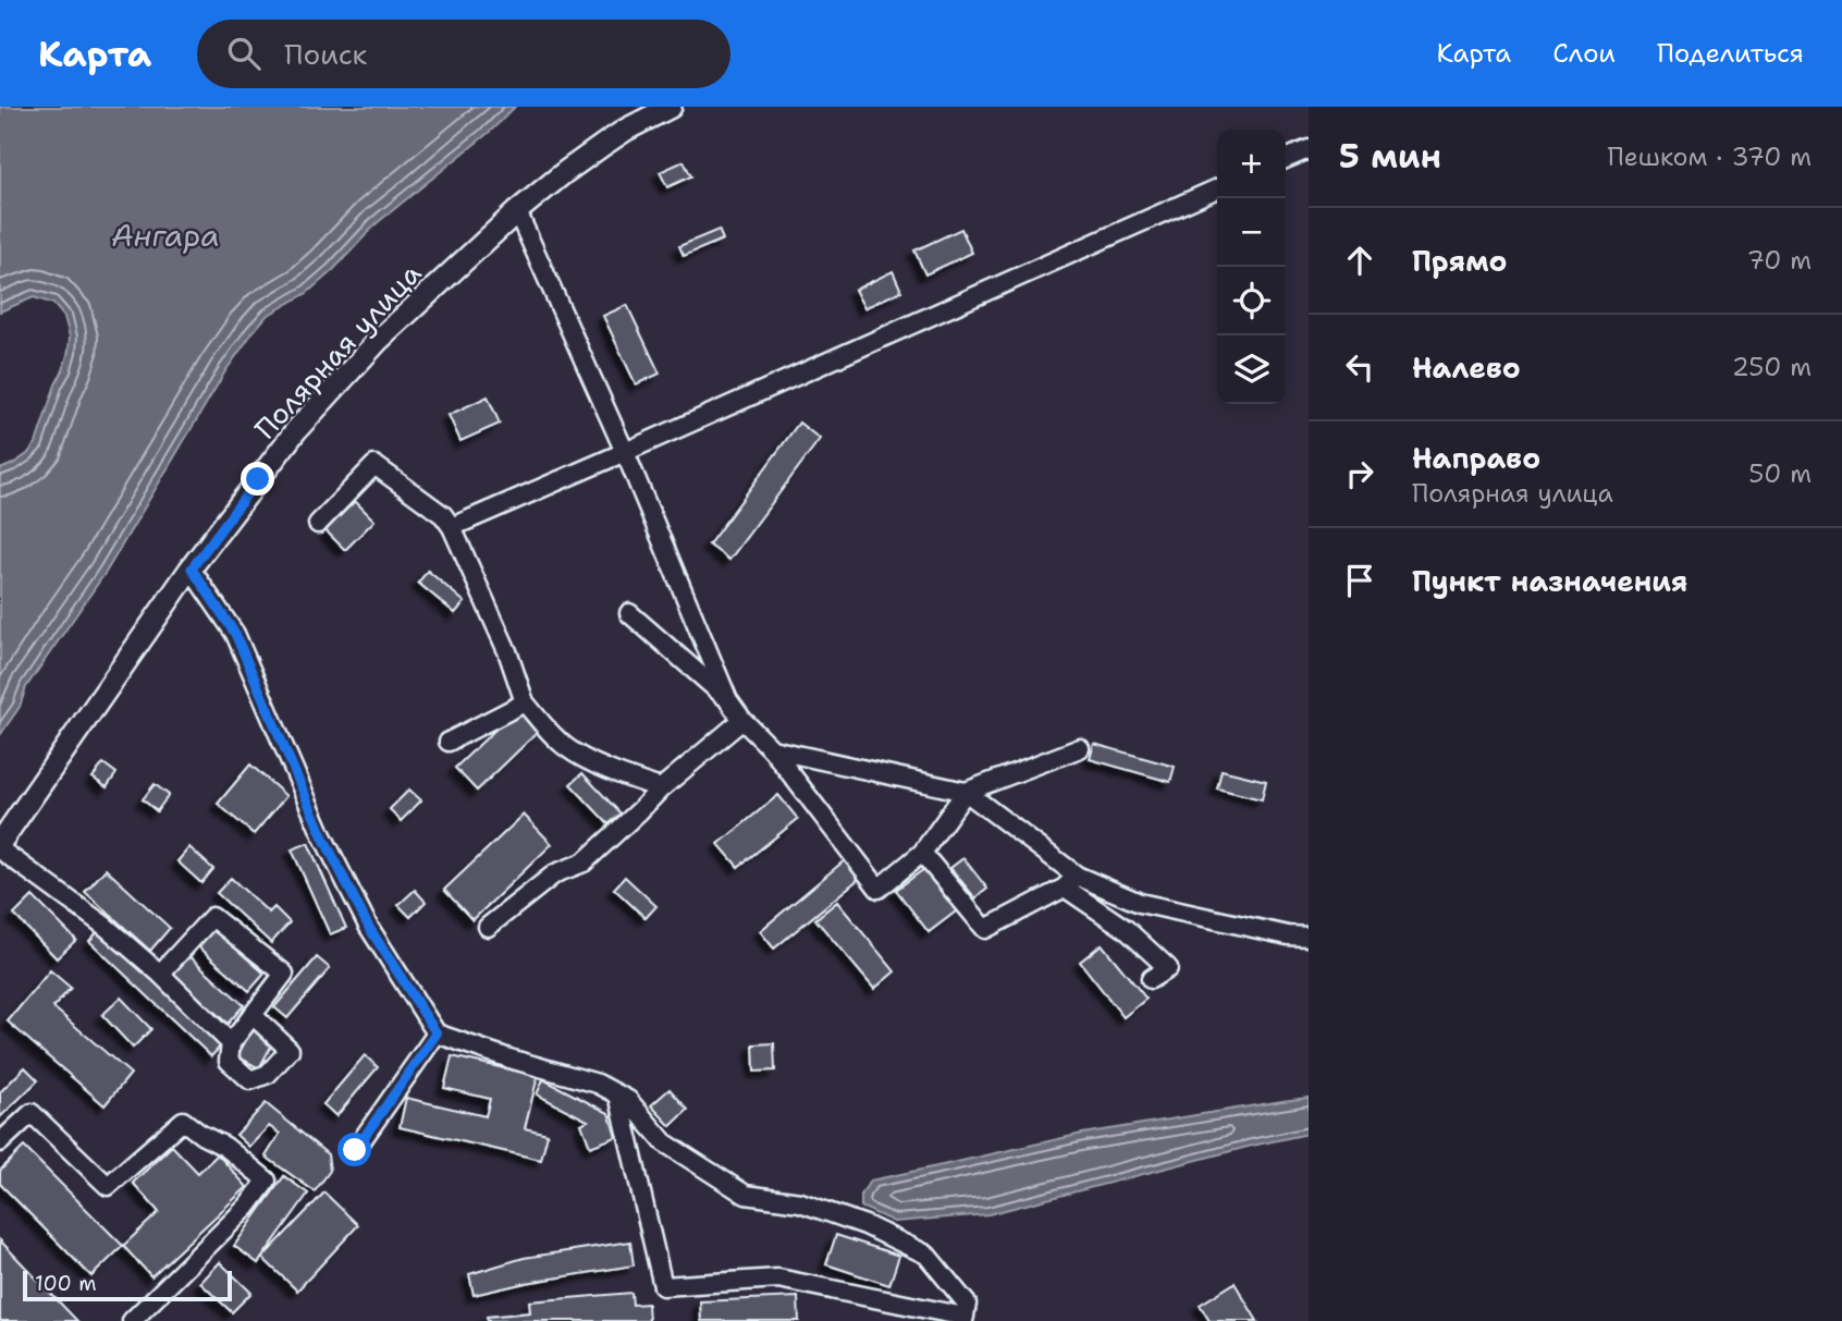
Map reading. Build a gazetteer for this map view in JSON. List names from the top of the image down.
{
  "streets": {
    "main road": ["Полярная улица"]
  },
  "water": ["Ангара"],
  "scale_bar": "100 m",
  "page": {
    "header": "Карта",
    "search": "Поиск",
    "nav": ["Карта", "Слои", "Поделиться"],
    "heading": ["5 мин", "Пешком · 370 m"],
    "map_buttons": ["+", "−"],
    "list": [
      ["Прямо", "70 m"],
      ["Налево", "250 m"],
      ["Направо", "Полярная улица", "50 m"],
      "Пункт назначения"
    ],
    "scale": "100 m"
  }
}
